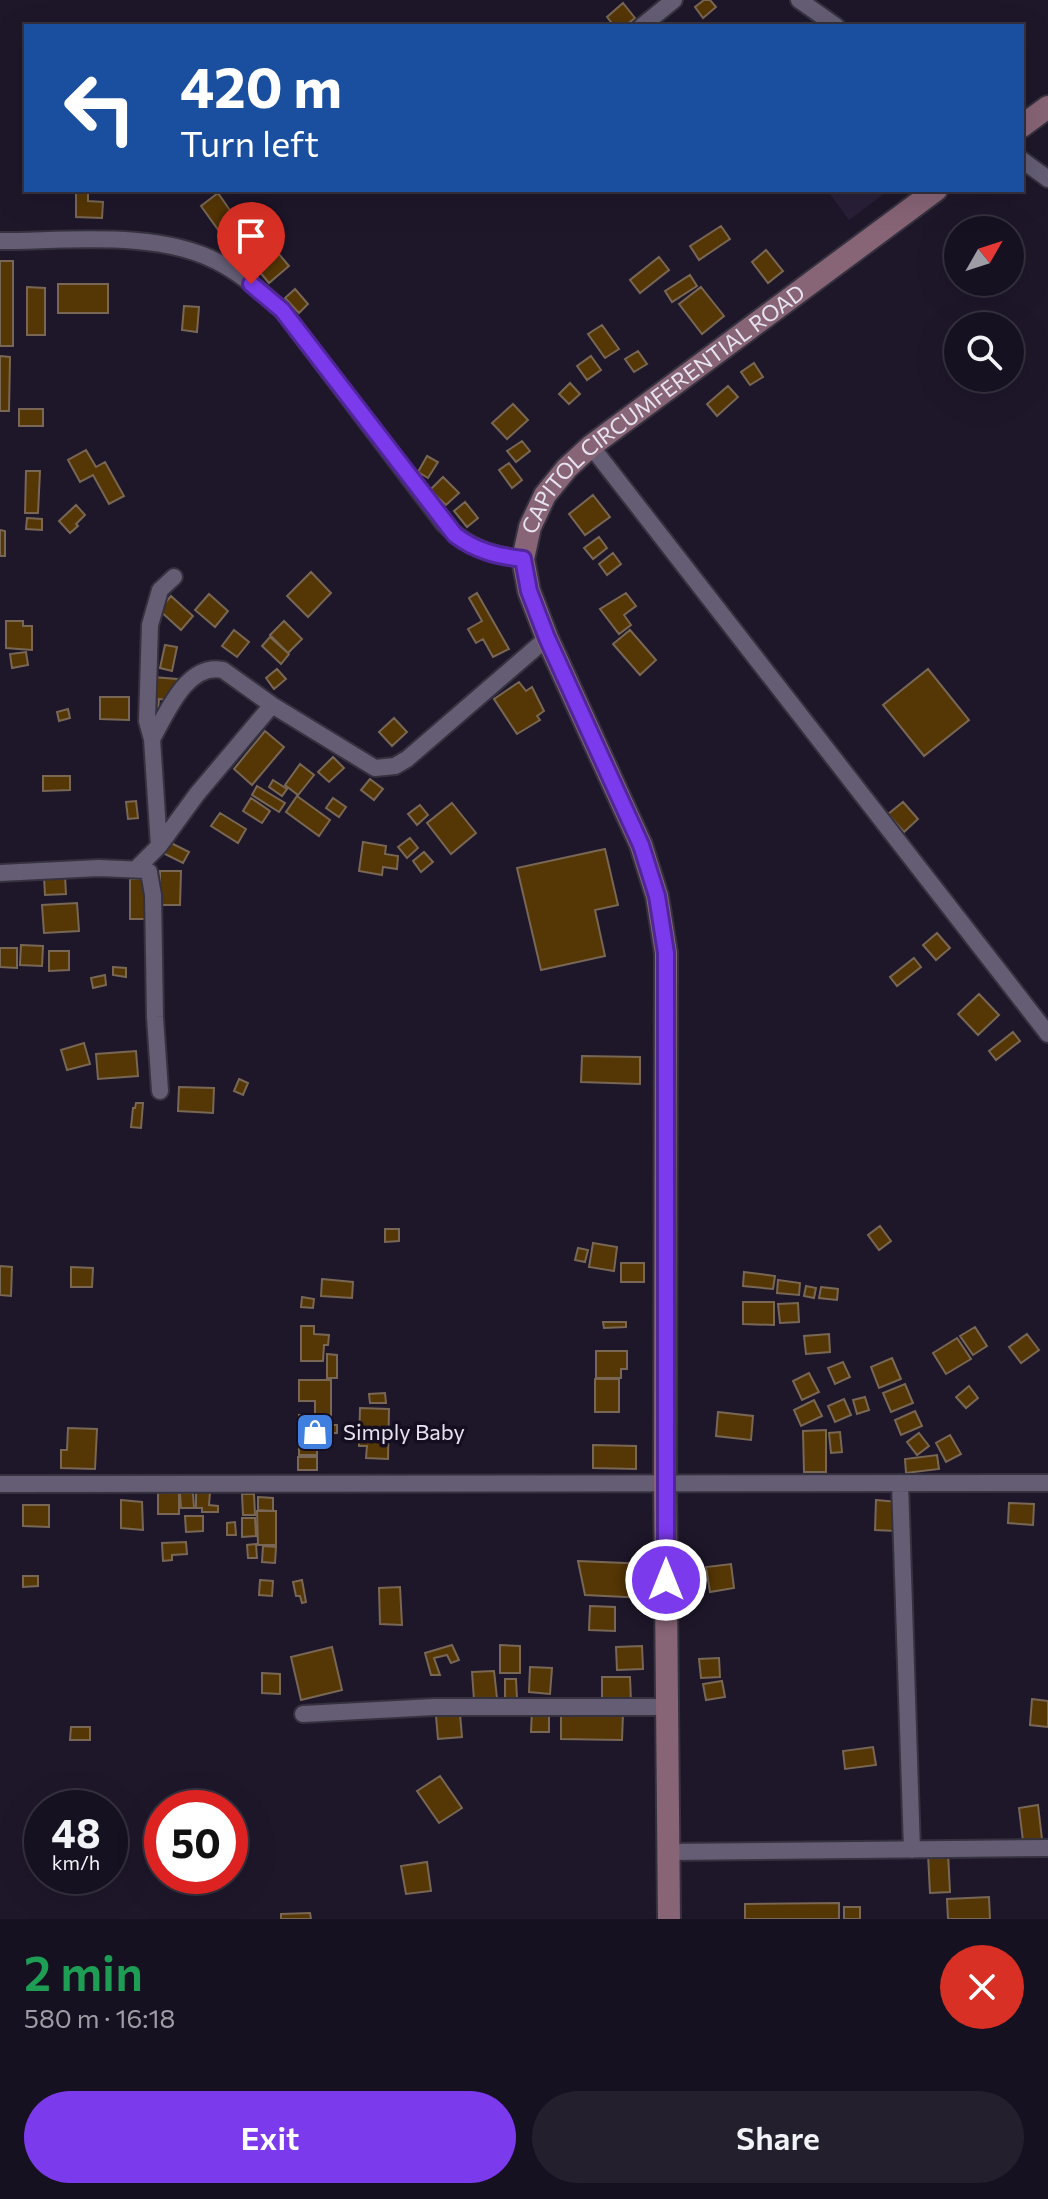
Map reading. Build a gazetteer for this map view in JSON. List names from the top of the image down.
{
  "streets": {
    "main road": ["CAPITOL CIRCUMFERENTIAL ROAD"]
  },
  "places": {
    "shop": ["Simply Baby"]
  },
  "north": "top right",
  "page": {
    "turn": ["420 m", "Turn left"],
    "speed": "48 km/h",
    "limit": "50",
    "heading": ["2 min", "580 m · 16:18"],
    "buttons": ["Exit", "Share"]
  }
}
